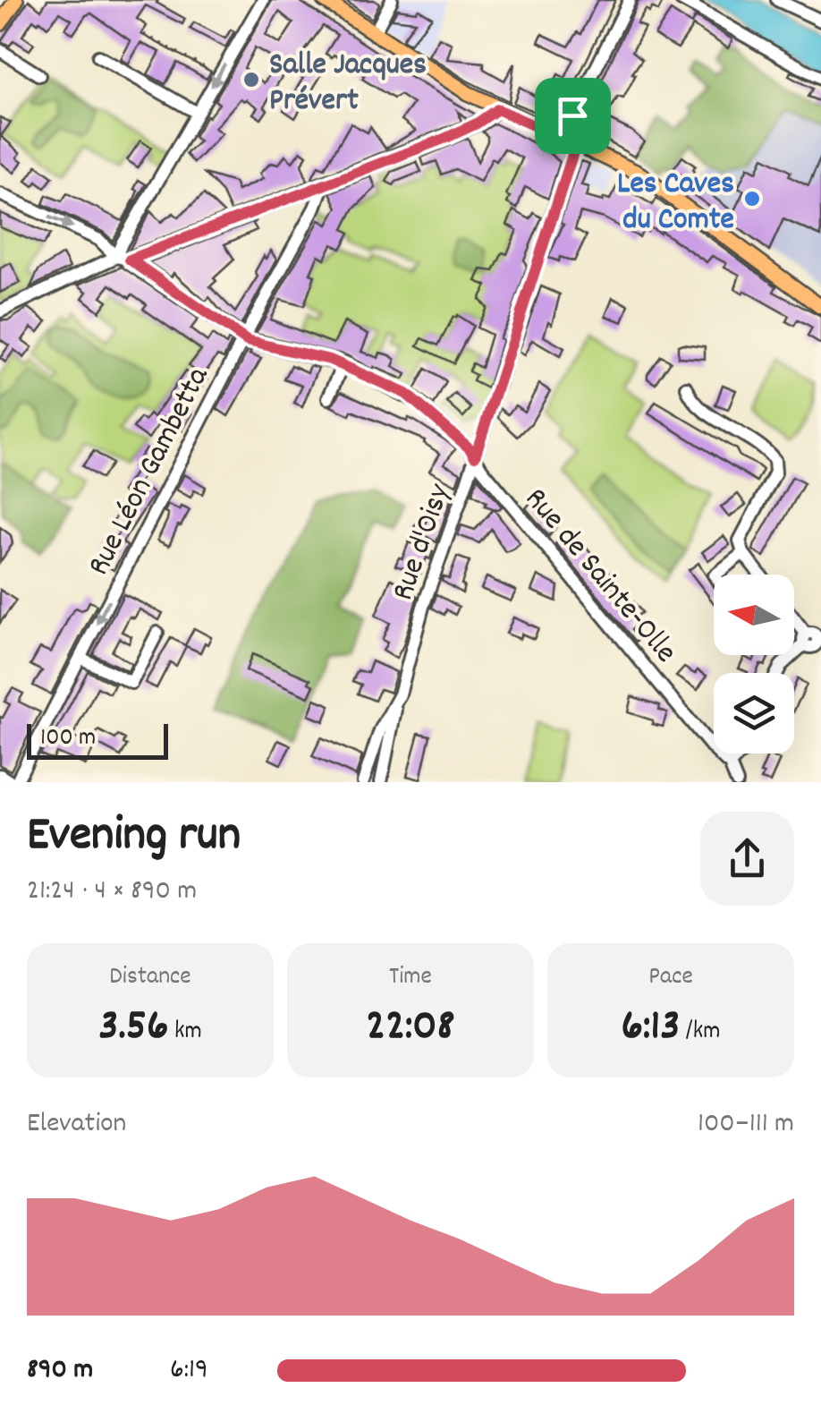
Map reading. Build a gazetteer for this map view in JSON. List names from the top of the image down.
{
  "streets": {
    "street": ["Rue Léon Gambetta", "Rue d'Oisy", "Rue de Sainte-Olle"]
  },
  "crossings": [
    ["Rue Léon Gambetta", "Rue de Sainte-Olle"],
    ["Rue d'Oisy", "Rue de Sainte-Olle"]
  ],
  "one_way": ["Rue Léon Gambetta"],
  "places": ["Salle Jacques Prévert", "Les Caves du Comte"],
  "scale_bar": "100 m",
  "north": "left",
  "page": {
    "scale": "100 m",
    "heading": ["Evening run", "21:24 · 4 × 890 m"],
    "stats": [
      ["Distance", "3.56 km"],
      ["Time", "22:08"],
      ["Pace", "6:13 /km"]
    ],
    "chart": ["Elevation", "100–111 m"],
    "list": [
      {
        "name": "890 m",
        "note": "6:19"
      }
    ]
  }
}
